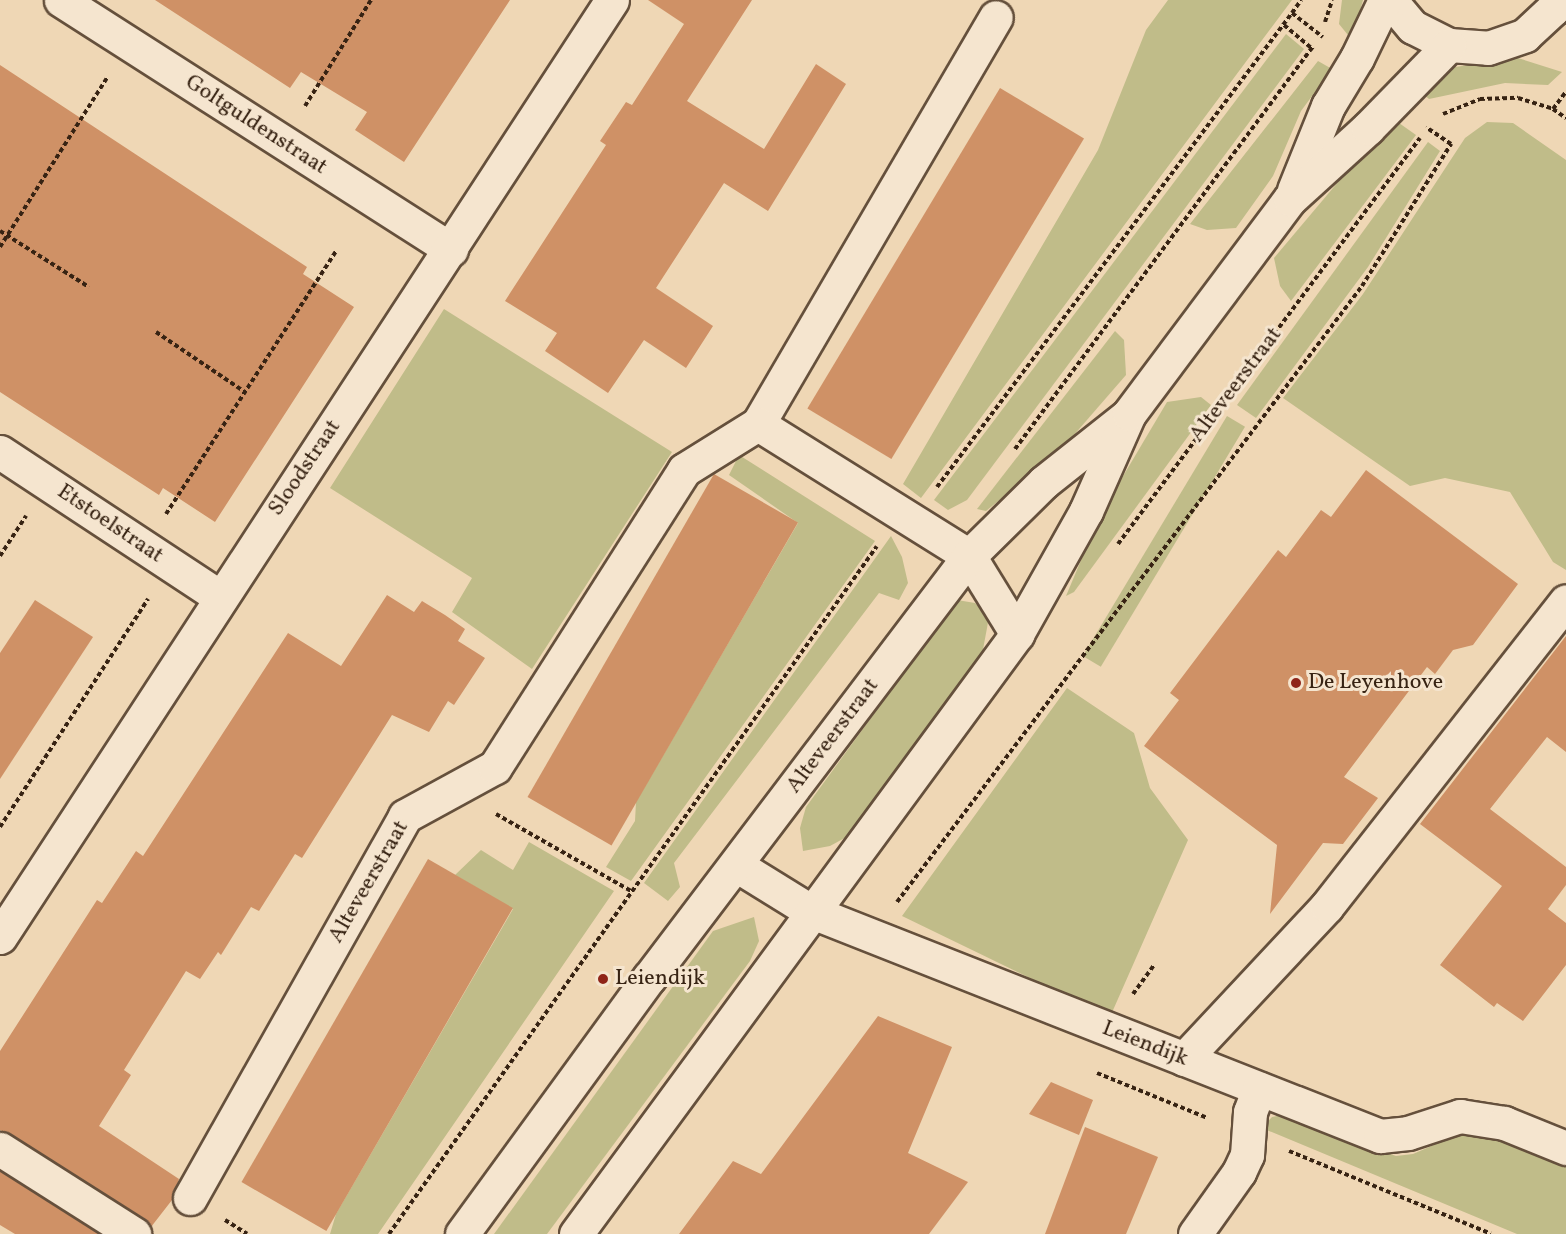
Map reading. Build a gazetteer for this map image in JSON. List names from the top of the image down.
{
  "streets": {
    "street": [
      "Goltguldenstraat",
      "Alteveerstraat",
      "Sloodstraat",
      "Etstoelstraat",
      "Leiendijk"
    ]
  },
  "crossings": [
    ["Goltguldenstraat", "Sloodstraat"],
    ["Alteveerstraat", "Leiendijk"],
    ["Sloodstraat", "Etstoelstraat"]
  ],
  "places": ["De Leyenhove", "Leiendijk"]
}
